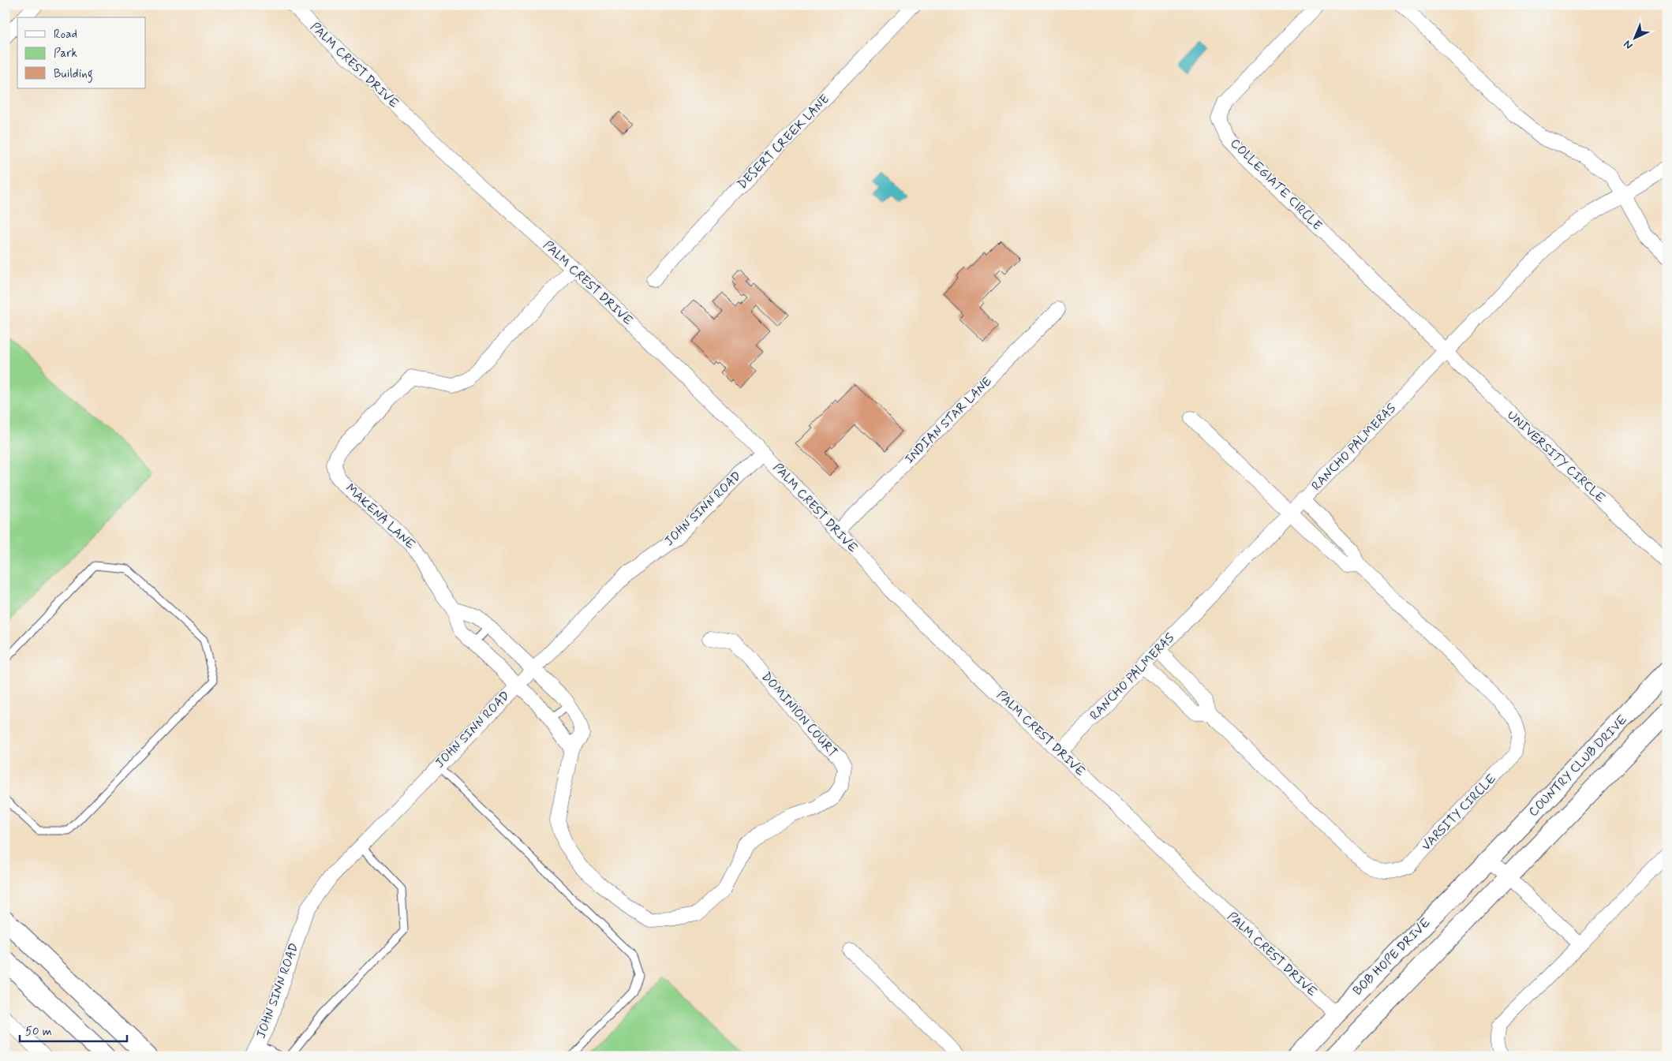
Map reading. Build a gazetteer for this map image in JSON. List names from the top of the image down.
{
  "streets": {
    "main road": ["COUNTRY CLUB DRIVE", "BOB HOPE DRIVE"],
    "street": [
      "PALM CREST DRIVE",
      "DESERT CREEK LANE",
      "COLLEGIATE CIRCLE",
      "INDIAN STAR LANE",
      "RANCHO PALMERAS",
      "UNIVERSITY CIRCLE",
      "JOHN SINN ROAD",
      "MAKENA LANE",
      "DOMINION COURT",
      "VARSITY CIRCLE"
    ]
  },
  "crossings": [
    ["PALM CREST DRIVE", "INDIAN STAR LANE"],
    ["PALM CREST DRIVE", "RANCHO PALMERAS"],
    ["PALM CREST DRIVE", "JOHN SINN ROAD"],
    ["PALM CREST DRIVE", "MAKENA LANE"],
    ["PALM CREST DRIVE", "BOB HOPE DRIVE"],
    ["COLLEGIATE CIRCLE", "RANCHO PALMERAS"],
    ["COLLEGIATE CIRCLE", "UNIVERSITY CIRCLE"],
    ["RANCHO PALMERAS", "UNIVERSITY CIRCLE"],
    ["RANCHO PALMERAS", "VARSITY CIRCLE"],
    ["JOHN SINN ROAD", "MAKENA LANE"],
    ["JOHN SINN ROAD", "DOMINION COURT"],
    ["COUNTRY CLUB DRIVE", "BOB HOPE DRIVE"]
  ],
  "legend": ["Road", "Park", "Building"],
  "scale_bar": "50 m",
  "north": "bottom left"
}
